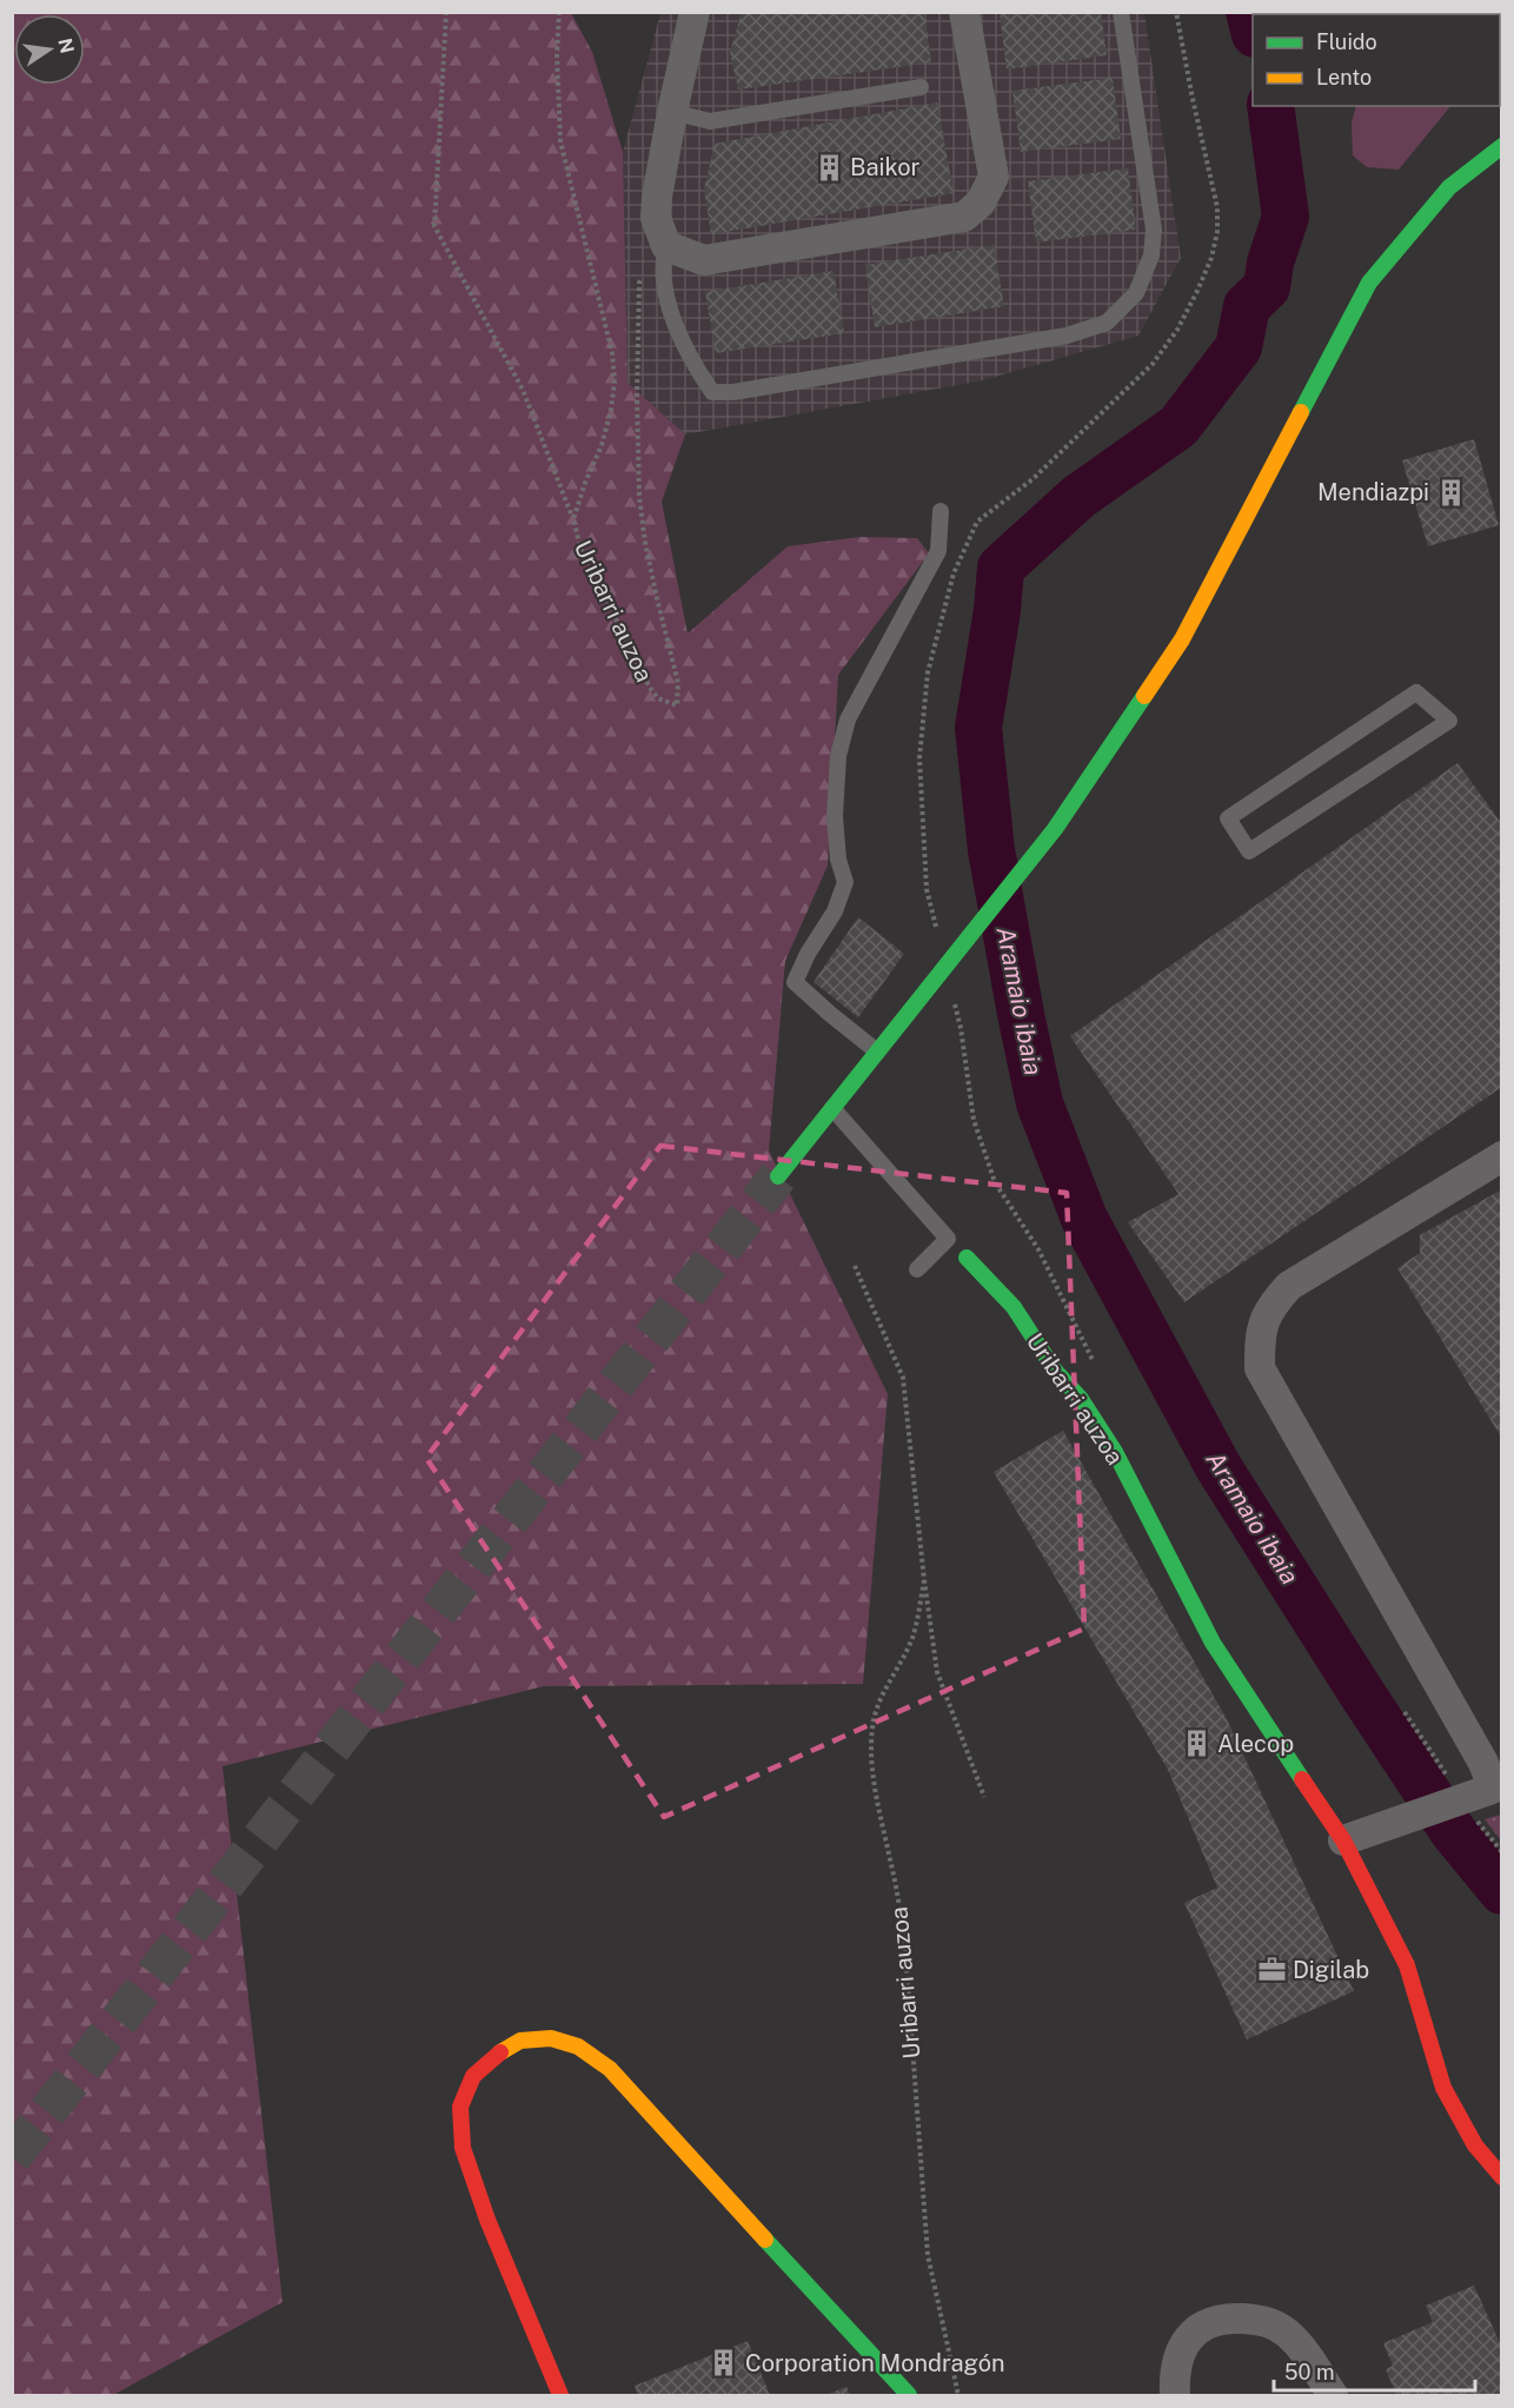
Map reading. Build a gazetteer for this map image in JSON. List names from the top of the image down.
{
  "streets": {
    "street": ["Uribarri auzoa"]
  },
  "water": ["Aramaio ibaia"],
  "places": {
    "building": [
      "Baikor",
      "Mendiazpi",
      "Alecop",
      "Corporation Mondragón"
    ],
    "office": ["Digilab"]
  },
  "legend": ["Fluido", "Lento"],
  "scale_bar": "50 m",
  "north": "right"
}
